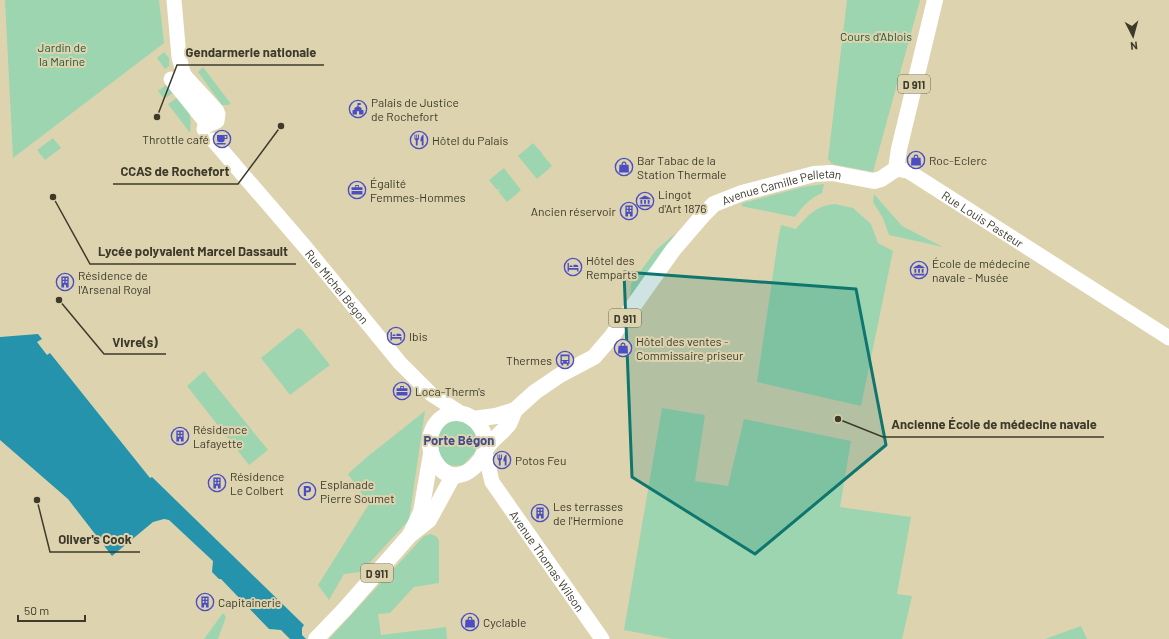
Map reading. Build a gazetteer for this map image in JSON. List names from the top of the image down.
{
  "streets": {
    "main road": ["D 911", "Avenue Camille Pelletan"],
    "street": ["Rue Louis Pasteur", "Rue Michel Bégon", "Avenue Thomas Wilson"]
  },
  "crossings": [
    ["D 911", "Avenue Camille Pelletan"],
    ["D 911", "Rue Louis Pasteur"],
    ["D 911", "Rue Michel Bégon"],
    ["D 911", "Avenue Thomas Wilson"],
    ["Avenue Camille Pelletan", "Rue Louis Pasteur"],
    ["Avenue Camille Pelletan", "Rue Michel Bégon"],
    ["Avenue Camille Pelletan", "Avenue Thomas Wilson"],
    ["Rue Michel Bégon", "Avenue Thomas Wilson"]
  ],
  "districts": ["Porte Bégon"],
  "parks": ["Cours d'Ablois", "Jardin de la Marine"],
  "places": {
    "public building": ["Palais de Justice de Rochefort"],
    "other": [
      "Gendarmerie nationale",
      "CCAS de Rochefort",
      "Lycée polyvalent Marcel Dassault",
      "Vivre(s)",
      "Ancienne École de médecine navale",
      "Oliver's Cook"
    ],
    "cafe": ["Throttle café"],
    "restaurant": ["Hôtel du Palais", "Potos Feu"],
    "shop": [
      "Roc-Eclerc",
      "Bar Tabac de la Station Thermale",
      "Hôtel des ventes - Commissaire priseur",
      "Cyclable"
    ],
    "office": ["Égalité Femmes-Hommes", "Loca-Therm's"],
    "museum": ["Lingot d'Art 1876", "École de médecine navale - Musée"],
    "building": [
      "Ancien réservoir",
      "Résidence de l'Arsenal Royal",
      "Résidence Lafayette",
      "Résidence Le Colbert",
      "Les terrasses de l'Hermione",
      "Capitainerie"
    ],
    "hotel": ["Hôtel des Remparts", "Ibis"],
    "bus stop": ["Thermes"],
    "parking": ["Esplanade Pierre Soumet"]
  },
  "scale_bar": "50 m",
  "north": "bottom"
}
